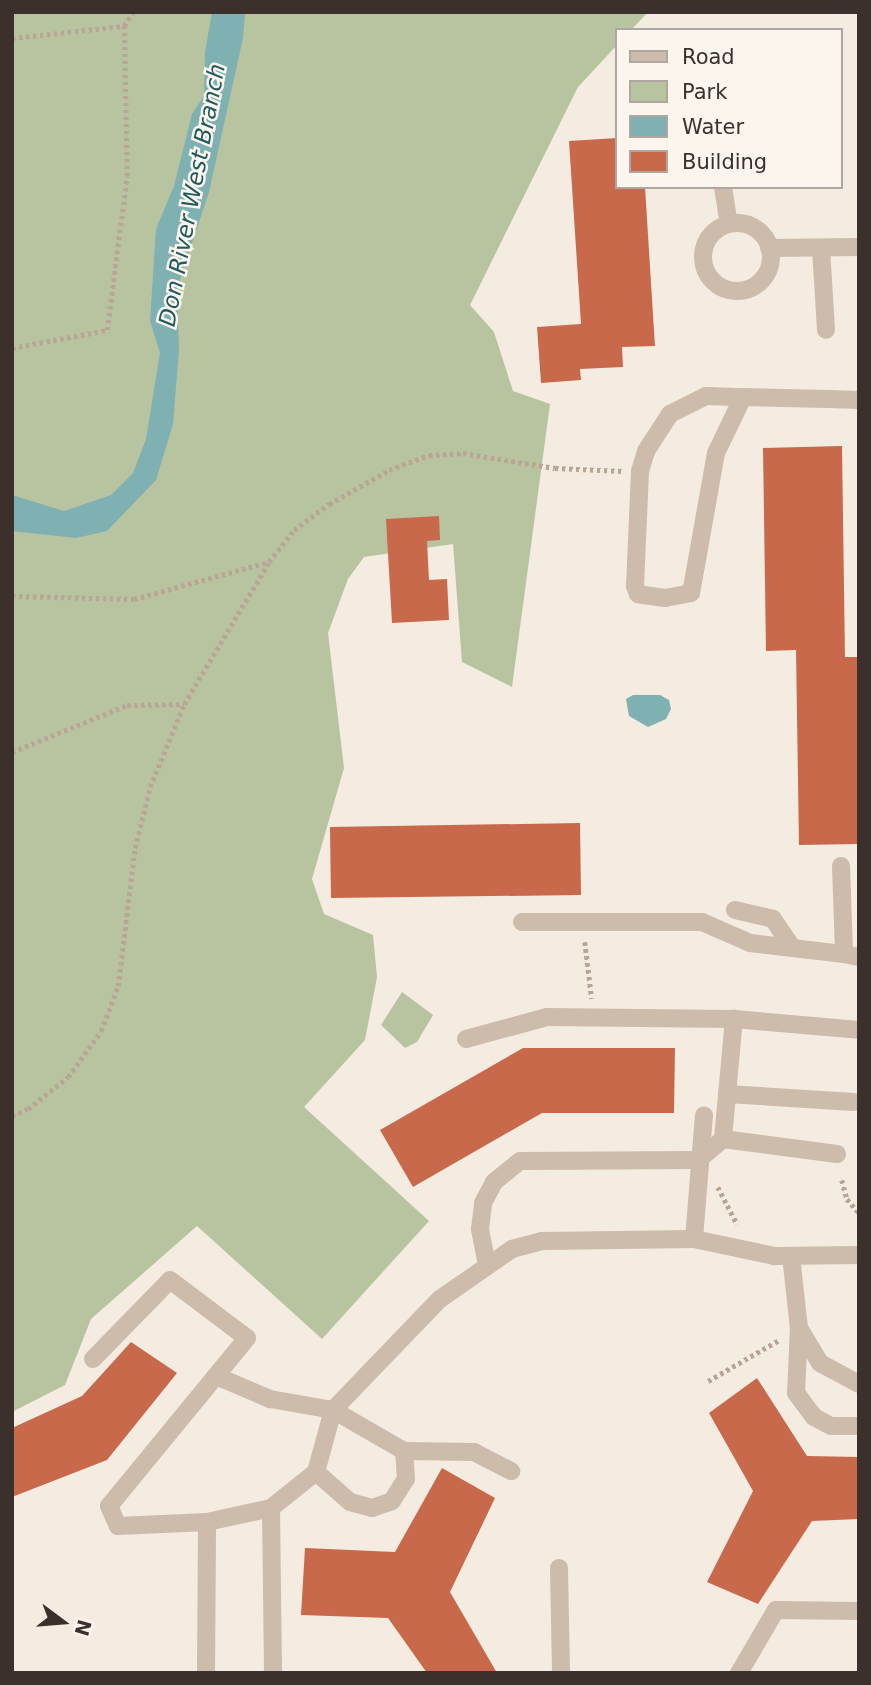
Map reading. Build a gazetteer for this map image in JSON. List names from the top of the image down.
{
  "water": ["Don River West Branch"],
  "legend": [
    "Road",
    "Park",
    "Water",
    "Building"
  ],
  "north": "right"
}
